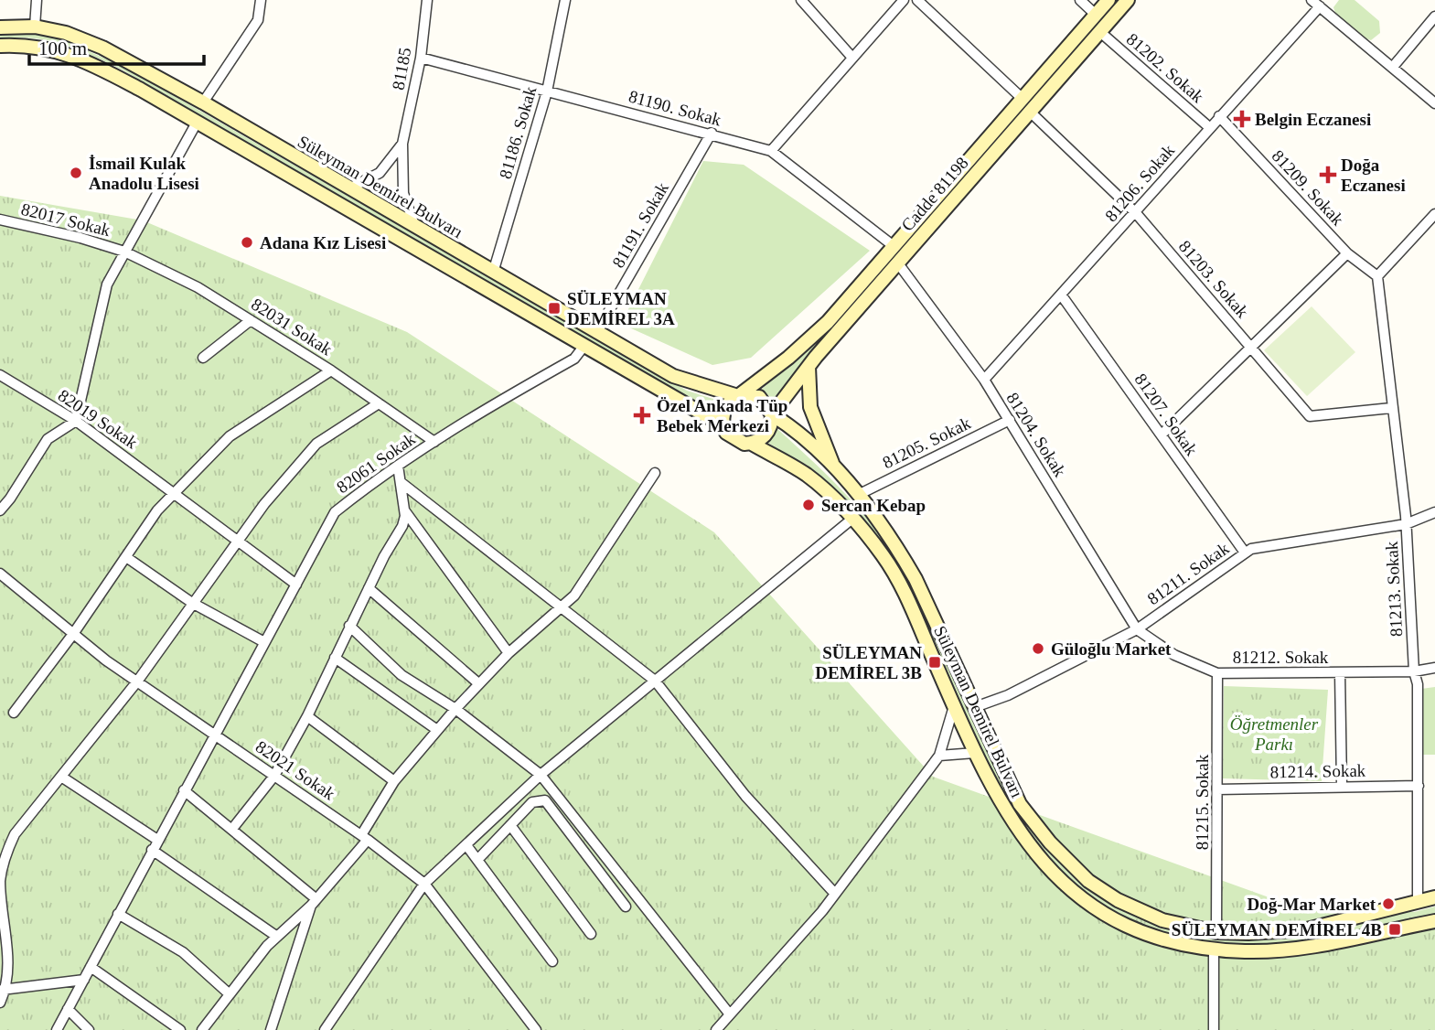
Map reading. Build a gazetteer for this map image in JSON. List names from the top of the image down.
{
  "streets": {
    "main road": ["Süleyman Demirel Bulvarı", "Cadde 81198"],
    "street": [
      "81202. Sokak",
      "81185",
      "81190. Sokak",
      "81186. Sokak",
      "81206. Sokak",
      "81209. Sokak",
      "82017 Sokak",
      "81191. Sokak",
      "81203. Sokak",
      "82031 Sokak",
      "81207. Sokak",
      "82019 Sokak",
      "81204. Sokak",
      "81205. Sokak",
      "82061 Sokak",
      "81211. Sokak",
      "81213. Sokak",
      "81212. Sokak",
      "82021 Sokak",
      "81214. Sokak",
      "81215. Sokak"
    ]
  },
  "crossings": [
    ["81202. Sokak", "81206. Sokak"],
    ["81202. Sokak", "Cadde 81198"],
    ["81185", "81190. Sokak"],
    ["81185", "Süleyman Demirel Bulvarı"],
    ["81190. Sokak", "81186. Sokak"],
    ["81190. Sokak", "Cadde 81198"],
    ["81190. Sokak", "81191. Sokak"],
    ["81186. Sokak", "Süleyman Demirel Bulvarı"],
    ["81206. Sokak", "81209. Sokak"],
    ["81206. Sokak", "81203. Sokak"],
    ["81206. Sokak", "81207. Sokak"],
    ["81206. Sokak", "81204. Sokak"],
    ["Süleyman Demirel Bulvarı", "Cadde 81198"],
    ["Süleyman Demirel Bulvarı", "81191. Sokak"],
    ["Süleyman Demirel Bulvarı", "81205. Sokak"],
    ["Süleyman Demirel Bulvarı", "82061 Sokak"],
    ["Süleyman Demirel Bulvarı", "81211. Sokak"],
    ["Süleyman Demirel Bulvarı", "81213. Sokak"],
    ["Süleyman Demirel Bulvarı", "81215. Sokak"],
    ["81209. Sokak", "81213. Sokak"],
    ["Cadde 81198", "81203. Sokak"],
    ["Cadde 81198", "81204. Sokak"],
    ["82017 Sokak", "82031 Sokak"],
    ["81203. Sokak", "81213. Sokak"],
    ["82031 Sokak", "82061 Sokak"],
    ["81207. Sokak", "81211. Sokak"],
    ["82019 Sokak", "82061 Sokak"],
    ["81204. Sokak", "81205. Sokak"],
    ["81204. Sokak", "81211. Sokak"],
    ["81204. Sokak", "81212. Sokak"],
    ["82061 Sokak", "82021 Sokak"],
    ["81211. Sokak", "81213. Sokak"],
    ["81211. Sokak", "81212. Sokak"],
    ["81213. Sokak", "81212. Sokak"],
    ["81213. Sokak", "81214. Sokak"],
    ["81212. Sokak", "81215. Sokak"],
    ["81214. Sokak", "81215. Sokak"]
  ],
  "parks": ["Öğretmenler Parkı"],
  "places": {
    "health": ["Belgin Eczanesi", "Doğa Eczanesi", "Özel Ankada Tüp Bebek Merkezi"],
    "other": [
      "İsmail Kulak Anadolu Lisesi",
      "Adana Kız Lisesi",
      "Sercan Kebap",
      "Güloğlu Market",
      "Doğ-Mar Market"
    ],
    "transit": ["SÜLEYMAN DEMİREL 3A", "SÜLEYMAN DEMİREL 3B", "SÜLEYMAN DEMİREL 4B"]
  },
  "scale_bar": "100 m"
}
